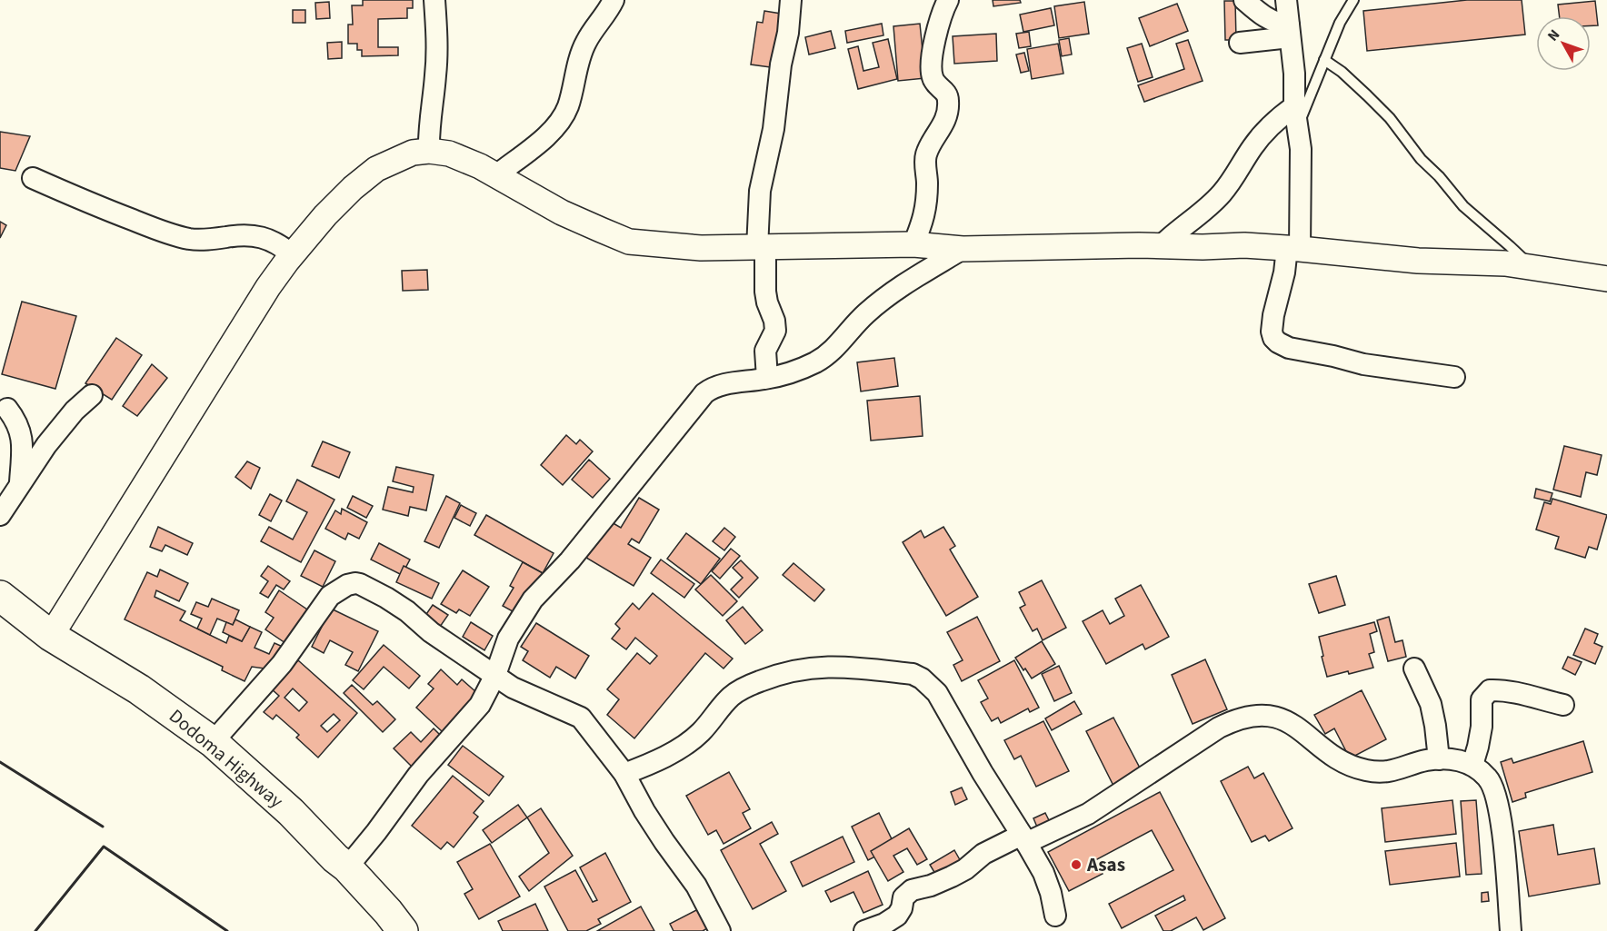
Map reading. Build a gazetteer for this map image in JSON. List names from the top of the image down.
{
  "streets": {
    "highway": ["Dodoma Highway"]
  },
  "places": ["Asas"],
  "north": "top left"
}
